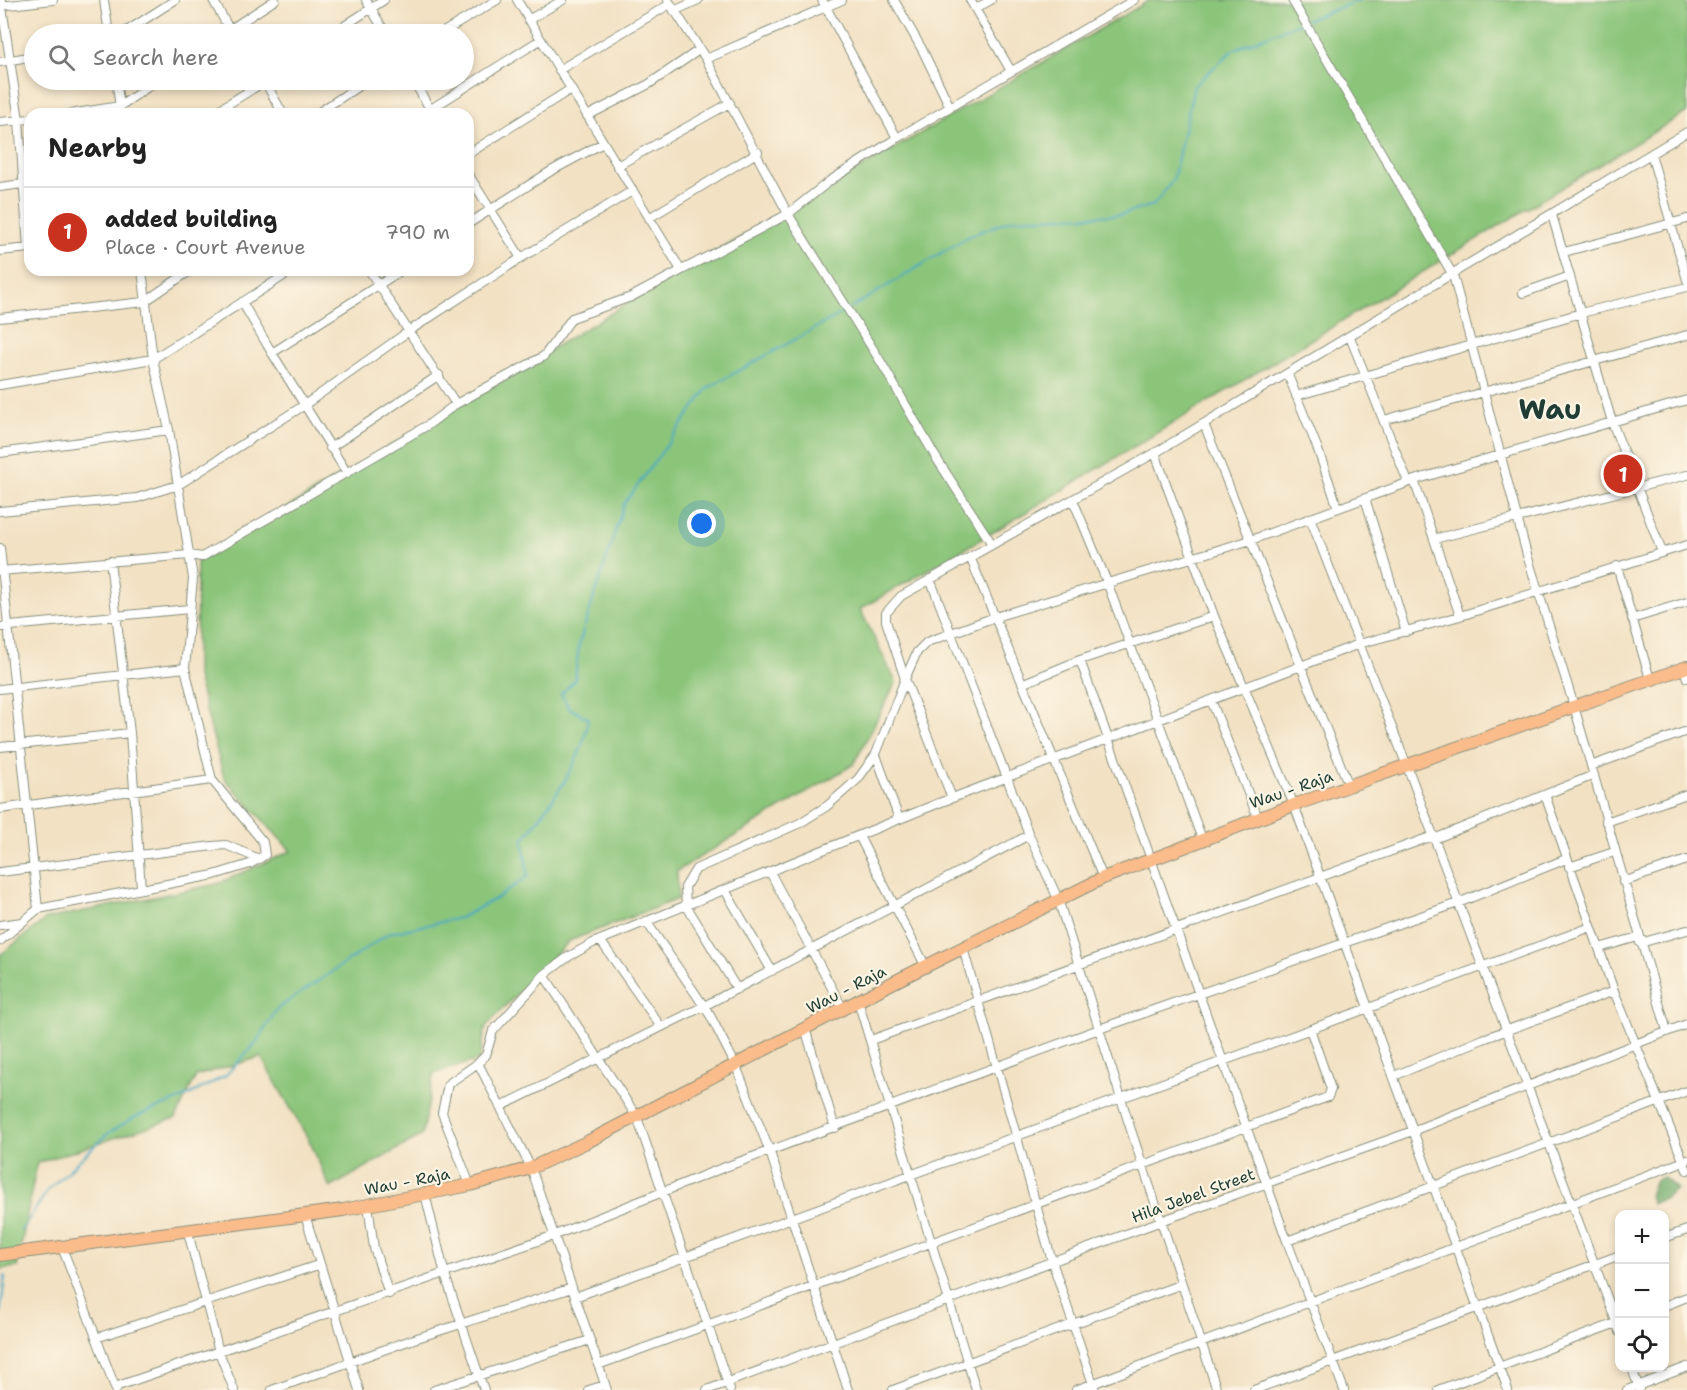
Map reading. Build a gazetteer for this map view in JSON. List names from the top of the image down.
{
  "streets": {
    "main road": ["Wau - Raja"],
    "street": ["Hila Jebel Street"]
  },
  "districts": ["Wau"],
  "page": {
    "search": "Search here",
    "heading": "Nearby",
    "list": [
      {
        "mark": "1",
        "name": "added building",
        "note": "Place · Court Avenue",
        "value": "790 m"
      }
    ],
    "pins": "1",
    "map_buttons": ["+", "−"]
  }
}
